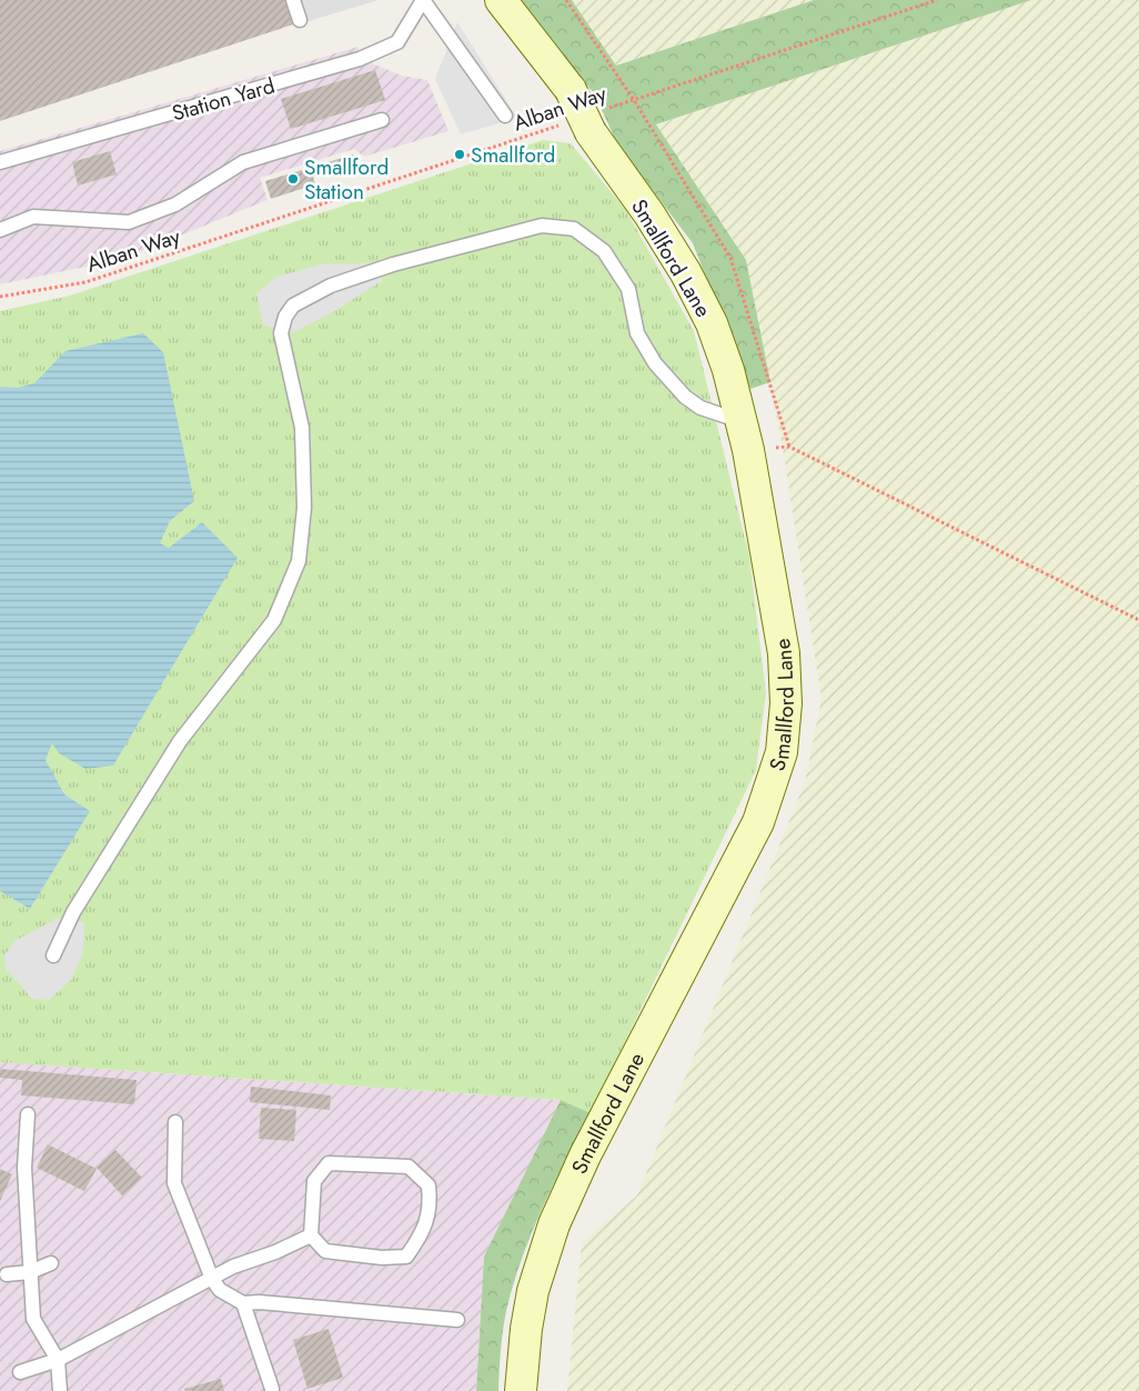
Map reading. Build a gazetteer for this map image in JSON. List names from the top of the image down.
{
  "streets": {
    "street": ["Smallford Lane"],
    "lane": ["Station Yard"],
    "path": ["Alban Way"]
  },
  "crossings": [
    ["Alban Way", "Smallford Lane"]
  ],
  "places": ["Smallford", "Smallford Station"]
}
